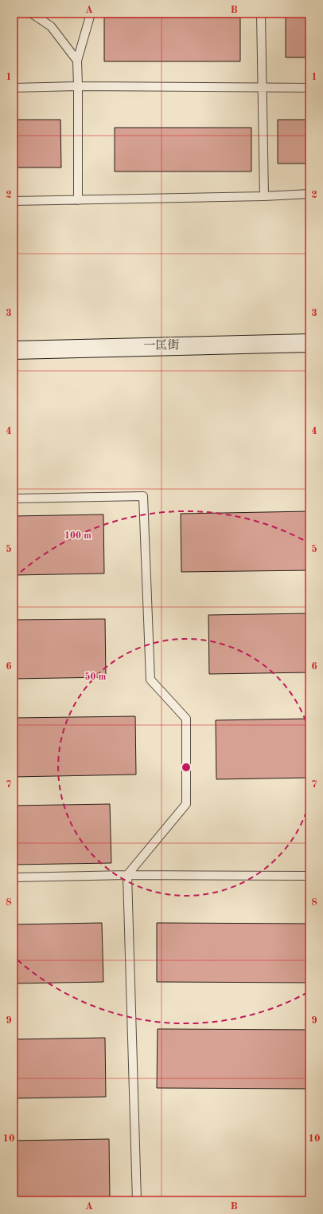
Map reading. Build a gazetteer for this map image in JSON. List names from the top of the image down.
{
  "streets": {
    "street": ["一匡街"]
  },
  "grid": {
    "columns": ["A", "B"],
    "rows": [
      "1",
      "2",
      "3",
      "4",
      "5",
      "6",
      "7",
      "8",
      "9",
      "10"
    ]
  },
  "rings": ["100 m", "50 m"]
}
